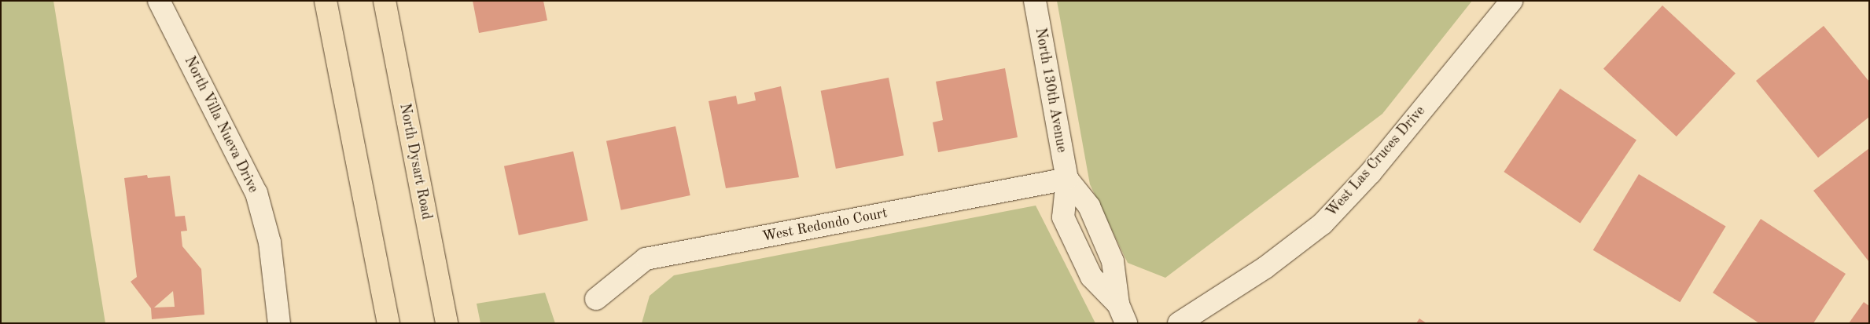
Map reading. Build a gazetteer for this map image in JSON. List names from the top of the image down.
{
  "streets": {
    "main road": ["North Dysart Road"],
    "street": [
      "North 130th Avenue",
      "North Villa Nueva Drive",
      "West Las Cruces Drive",
      "West Redondo Court"
    ]
  },
  "crossings": [
    ["North 130th Avenue", "West Redondo Court"]
  ]
}
